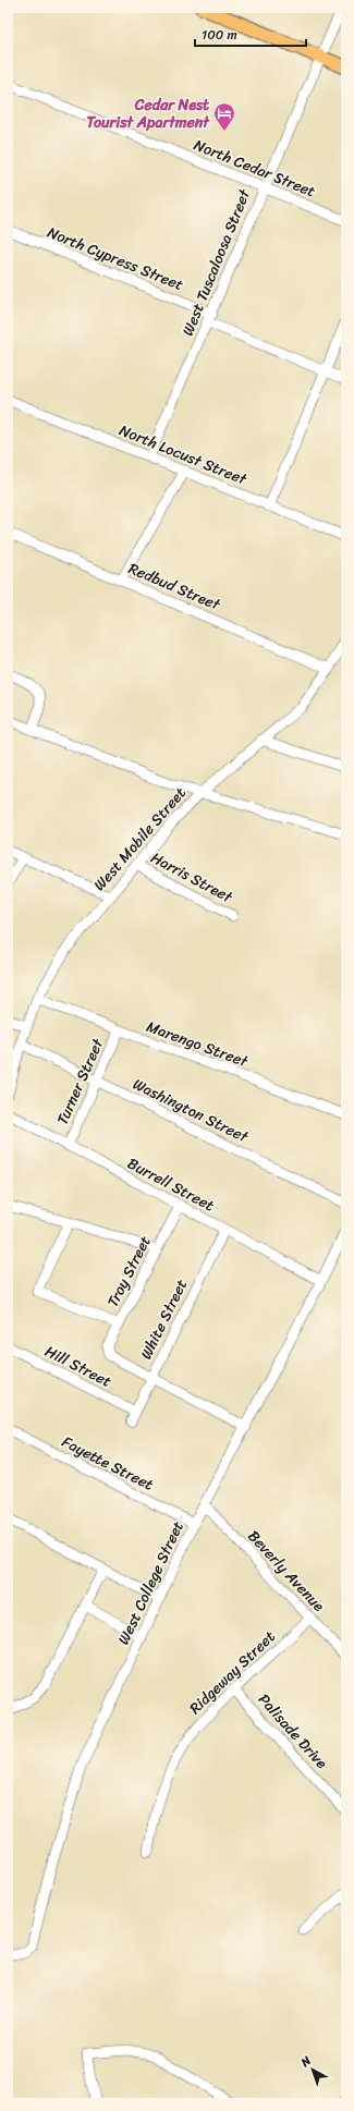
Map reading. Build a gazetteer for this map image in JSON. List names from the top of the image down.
{
  "streets": {
    "street": [
      "North Cedar Street",
      "North Cypress Street",
      "West Tuscaloosa Street",
      "North Locust Street",
      "Redbud Street",
      "West Mobile Street",
      "Harris Street",
      "Marengo Street",
      "Turner Street",
      "Washington Street",
      "Burrell Street",
      "Troy Street",
      "White Street",
      "Hill Street",
      "Fayette Street",
      "Beverly Avenue",
      "West College Street",
      "Ridgeway Street",
      "Palisade Drive"
    ]
  },
  "crossings": [
    ["North Cedar Street", "West Tuscaloosa Street"],
    ["North Cypress Street", "West Tuscaloosa Street"],
    ["West Tuscaloosa Street", "North Locust Street"],
    ["Redbud Street", "West Mobile Street"],
    ["West Mobile Street", "Harris Street"],
    ["West Mobile Street", "Marengo Street"],
    ["West Mobile Street", "Washington Street"],
    ["Marengo Street", "Turner Street"],
    ["Turner Street", "Washington Street"],
    ["Turner Street", "Burrell Street"],
    ["Burrell Street", "Troy Street"],
    ["Burrell Street", "White Street"],
    ["Burrell Street", "West College Street"],
    ["Troy Street", "White Street"],
    ["White Street", "Hill Street"],
    ["Fayette Street", "West College Street"],
    ["Beverly Avenue", "West College Street"],
    ["Beverly Avenue", "Ridgeway Street"],
    ["Ridgeway Street", "Palisade Drive"]
  ],
  "places": {
    "hotel": ["Cedar Nest Tourist Apartment"]
  },
  "scale_bar": "100 m",
  "north": "top left"
}
